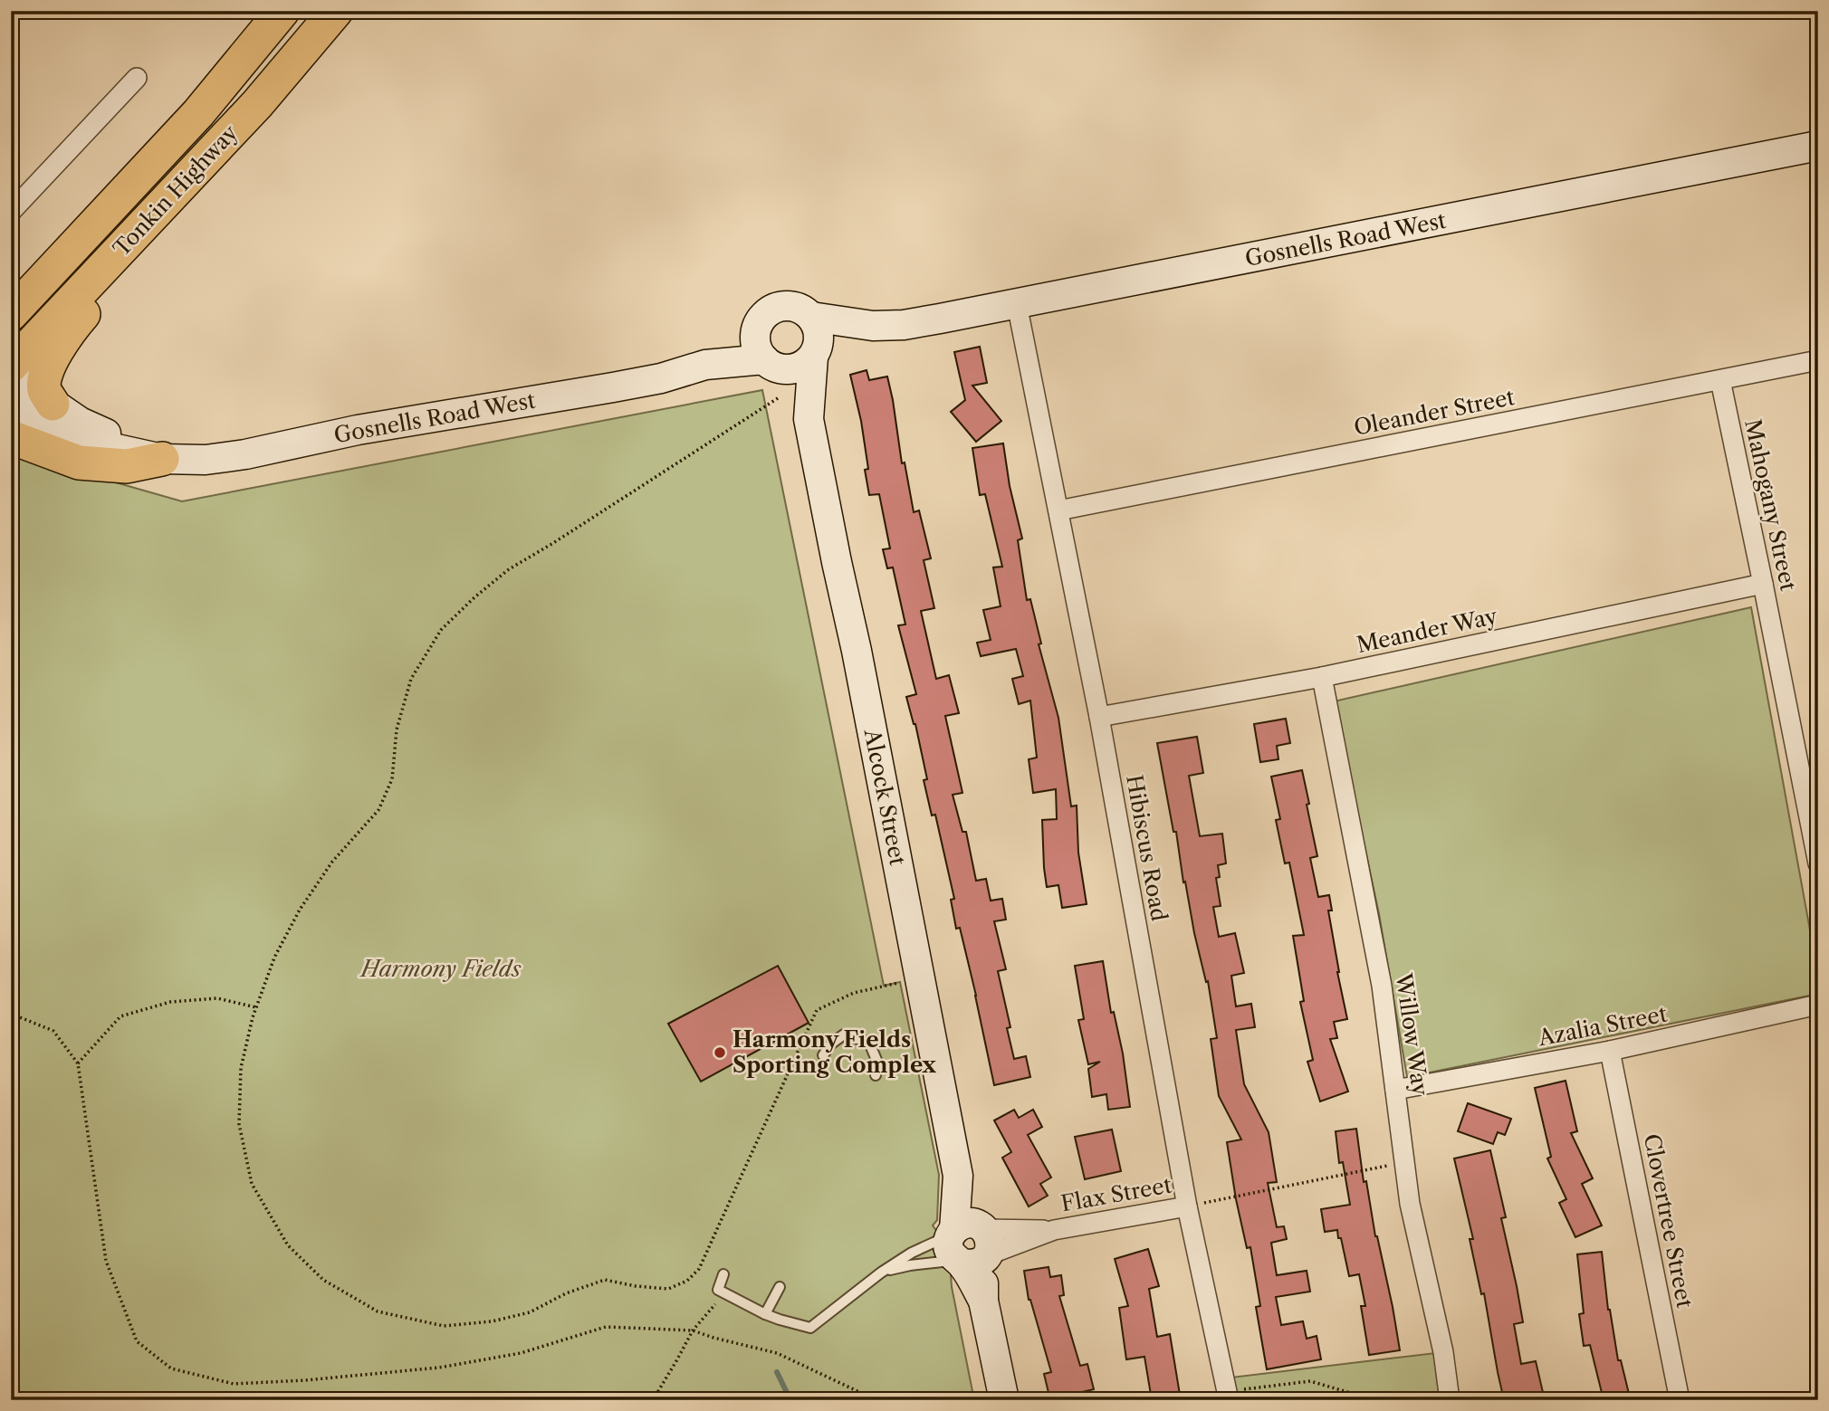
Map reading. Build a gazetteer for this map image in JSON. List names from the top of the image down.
{
  "streets": {
    "highway": ["Tonkin Highway"],
    "main road": ["Gosnells Road West", "Alcock Street"],
    "street": [
      "Oleander Street",
      "Mahogany Street",
      "Meander Way",
      "Hibiscus Road",
      "Azalia Street",
      "Willow Way",
      "Flax Street",
      "Clovertree Street"
    ]
  },
  "crossings": [
    ["Gosnells Road West", "Alcock Street"],
    ["Gosnells Road West", "Hibiscus Road"],
    ["Oleander Street", "Mahogany Street"],
    ["Oleander Street", "Hibiscus Road"],
    ["Mahogany Street", "Meander Way"],
    ["Meander Way", "Hibiscus Road"],
    ["Meander Way", "Willow Way"],
    ["Alcock Street", "Flax Street"],
    ["Hibiscus Road", "Flax Street"],
    ["Azalia Street", "Willow Way"],
    ["Azalia Street", "Clovertree Street"]
  ],
  "parks": ["Harmony Fields"],
  "places": ["Harmony Fields Sporting Complex"]
}
